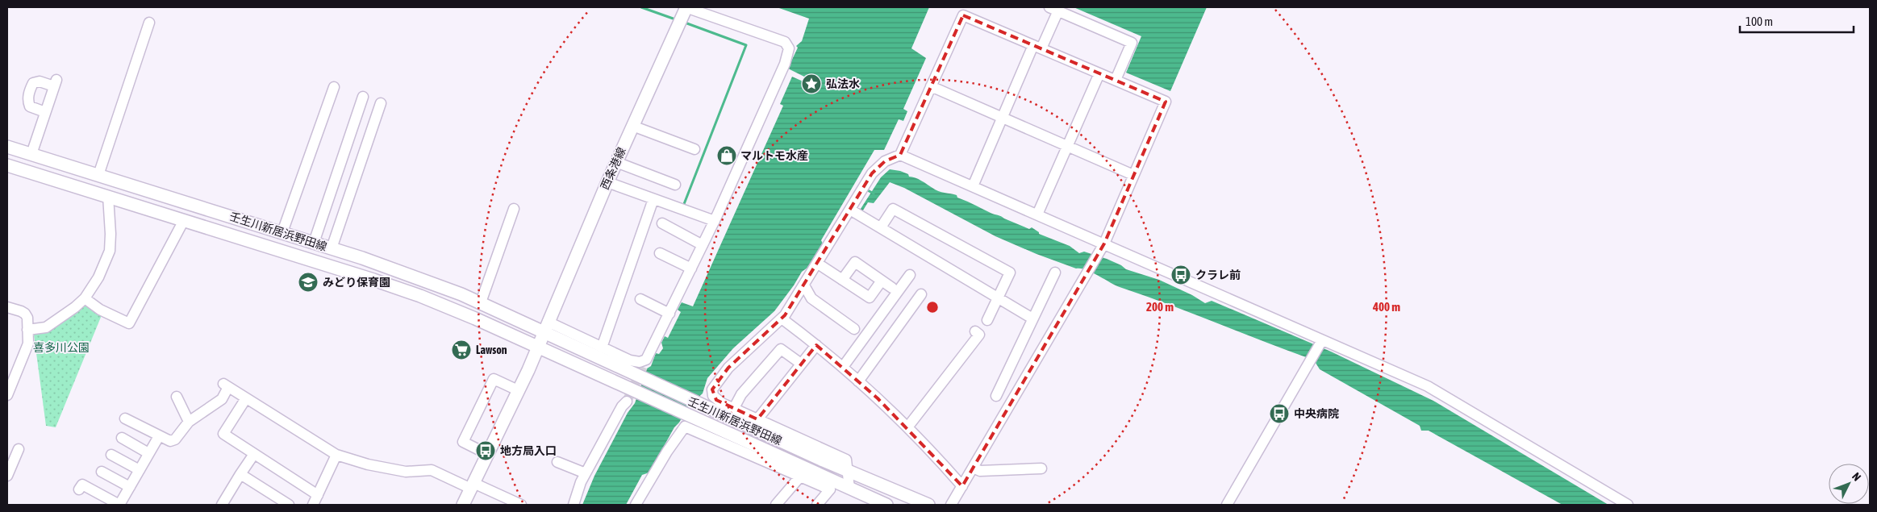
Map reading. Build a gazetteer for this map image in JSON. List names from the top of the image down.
{
  "streets": {
    "main road": ["西条港線", "壬生川新居浜野田線"]
  },
  "crossings": [
    ["西条港線", "壬生川新居浜野田線"]
  ],
  "parks": ["喜多川公園"],
  "places": {
    "place": ["弘法水"],
    "shop": ["マルトモ水産"],
    "bus stop": ["クラレ前", "中央病院", "地方局入口"],
    "school or university": ["みどり保育園"],
    "supermarket": ["Lawson"]
  },
  "scale_bar": "100 m",
  "north": "top right",
  "rings": ["200 m", "400 m"]
}
